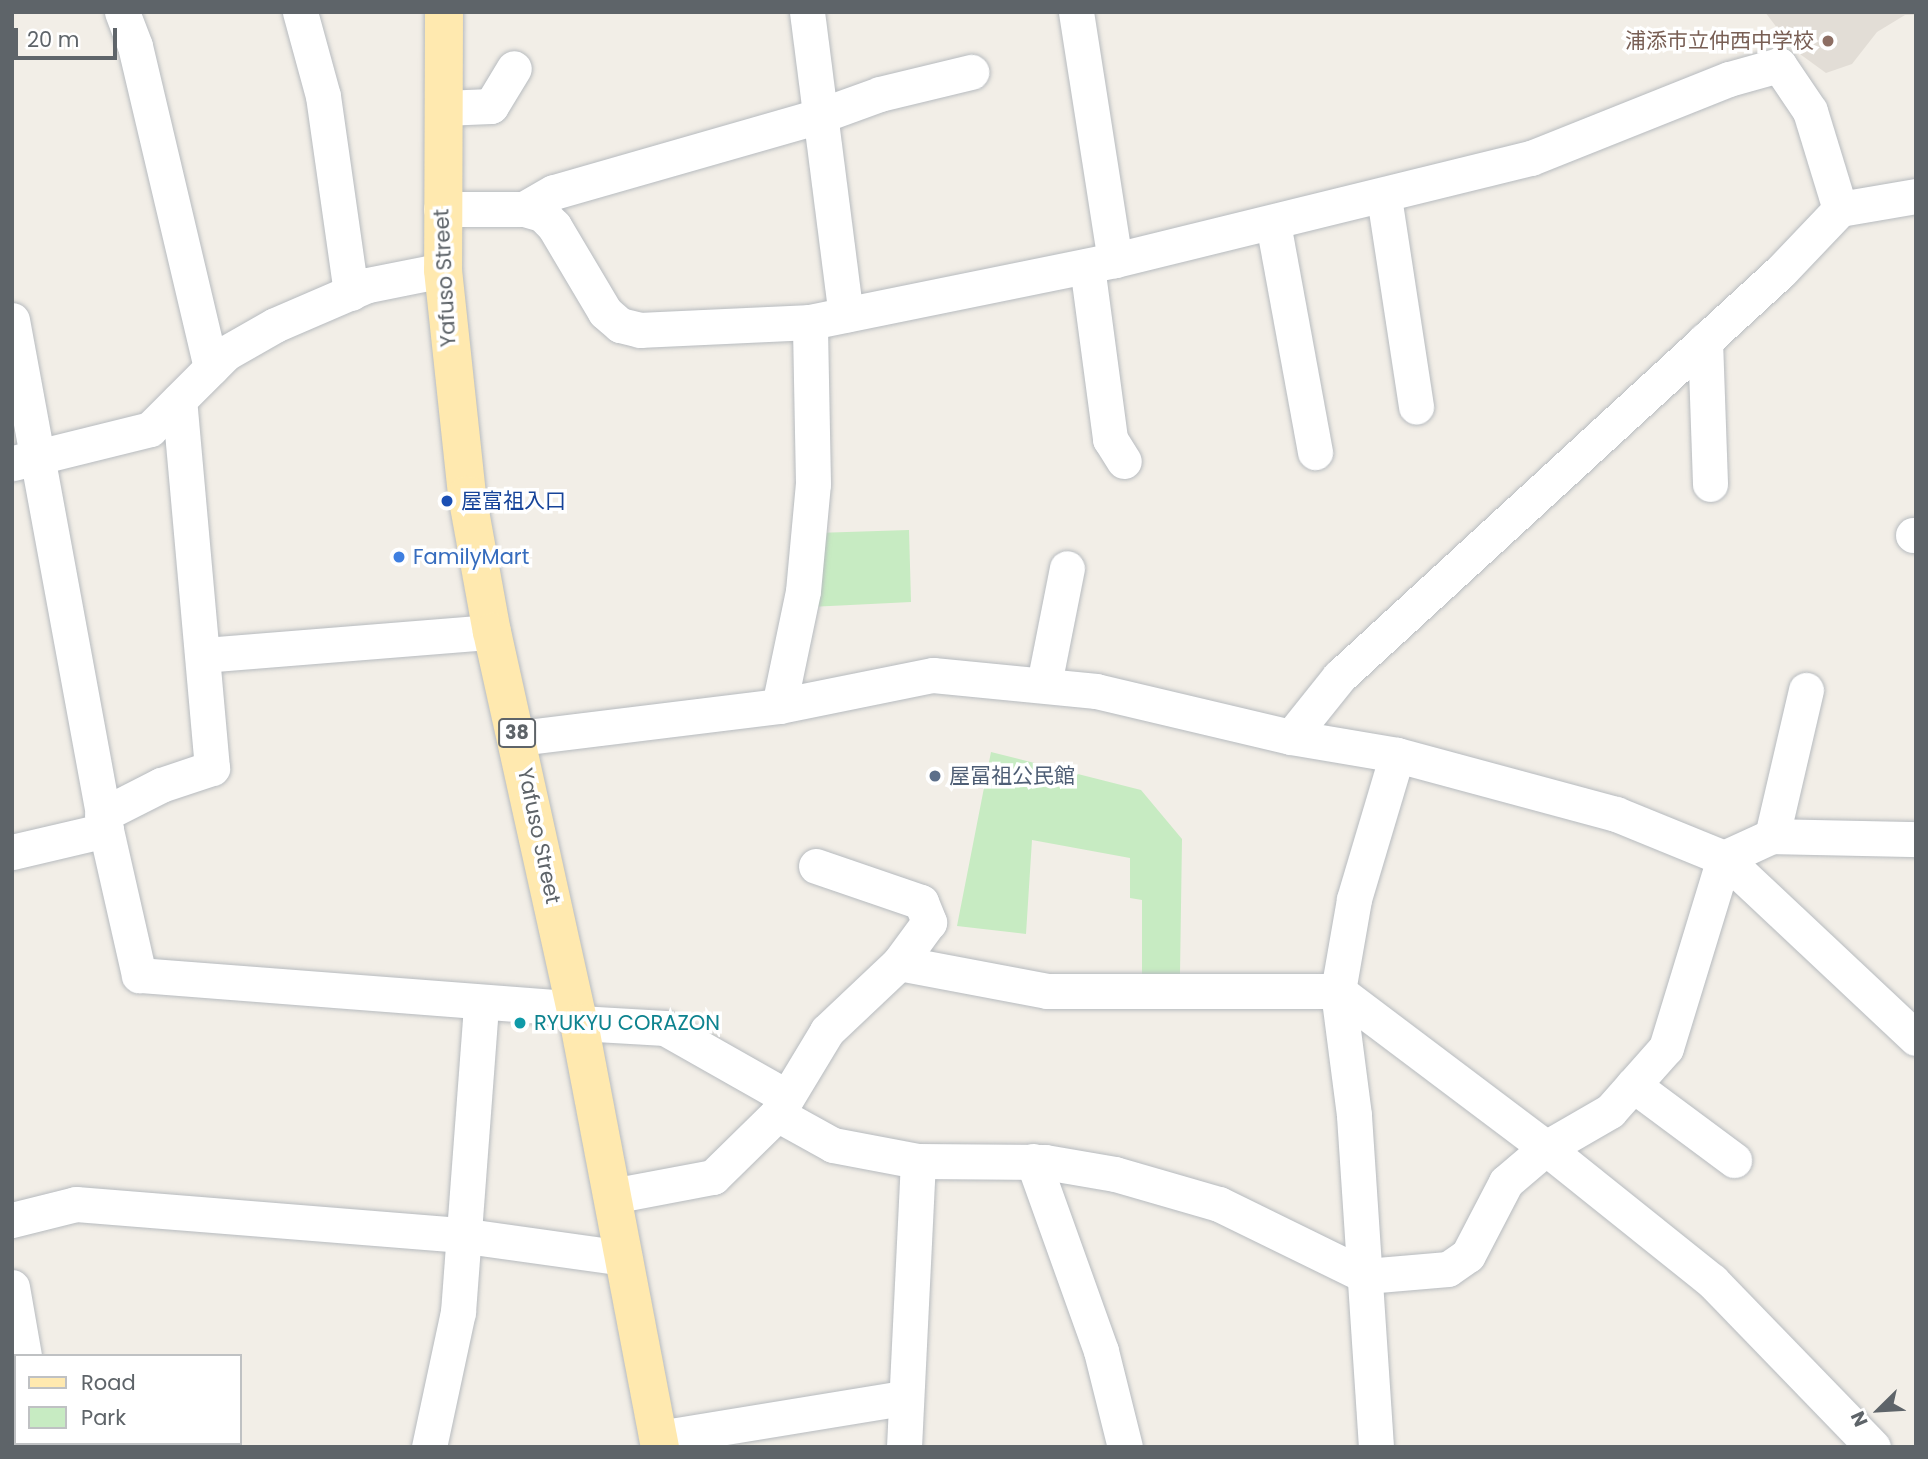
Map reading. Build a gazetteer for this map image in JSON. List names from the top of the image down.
{
  "streets": {
    "main road": ["Yafuso Street", "38"]
  },
  "places": [
    "浦添市立仲西中学校",
    "屋富祖入口",
    "FamilyMart",
    "屋冨祖公民館",
    "RYUKYU CORAZON"
  ],
  "legend": ["Road", "Park"],
  "scale_bar": "20 m",
  "north": "bottom left"
}
